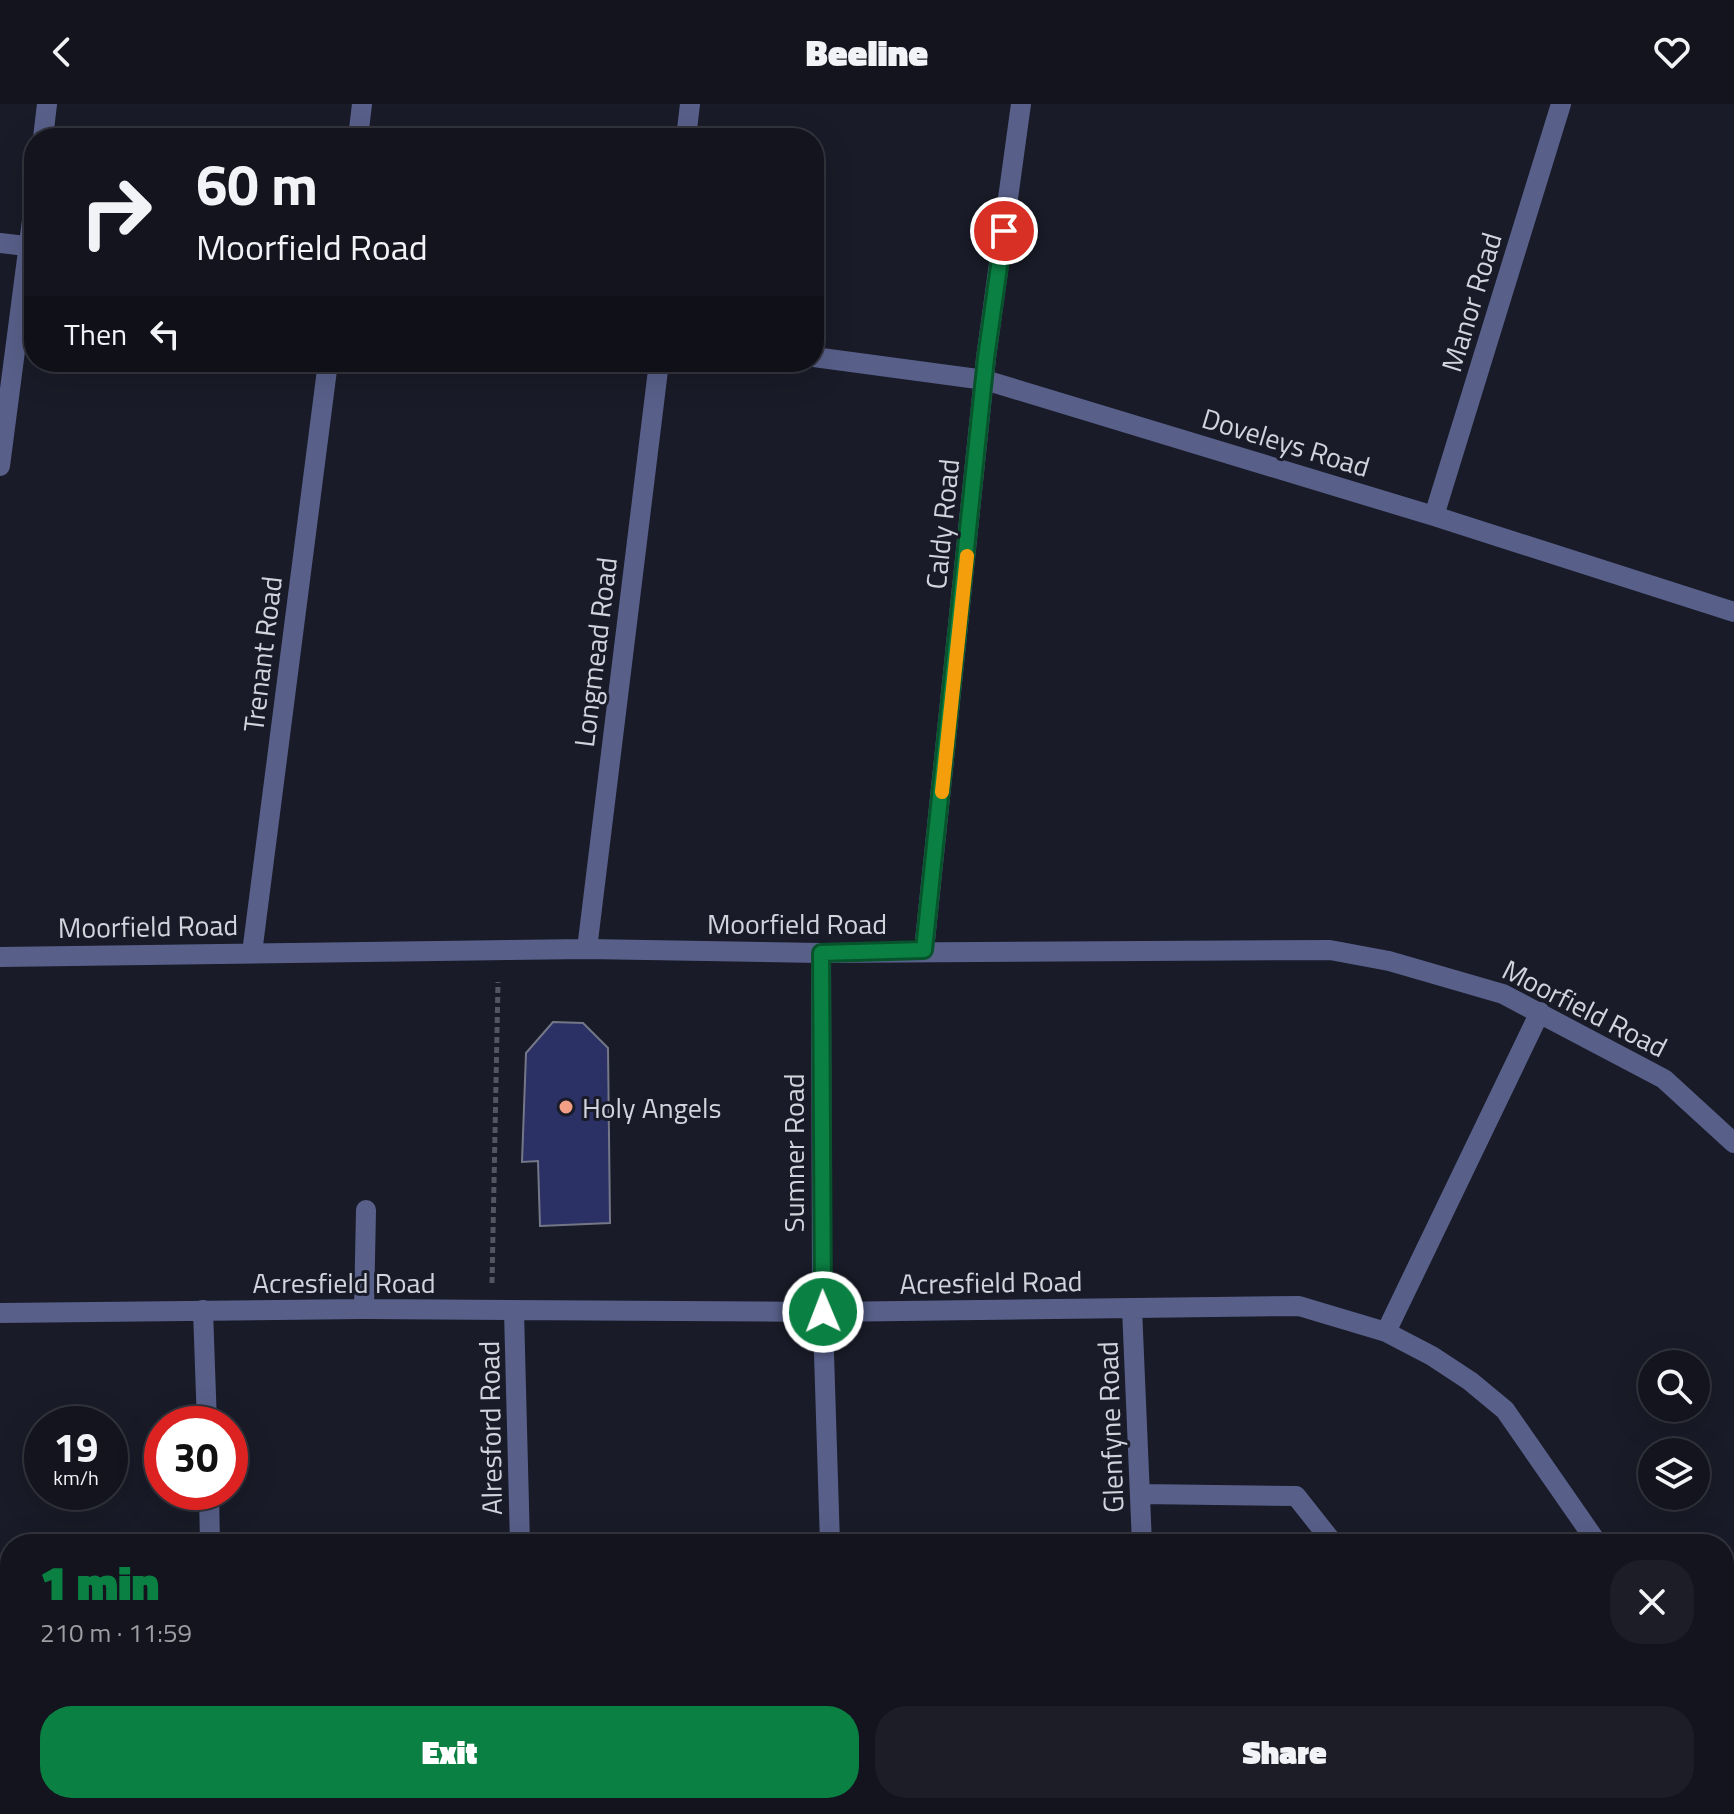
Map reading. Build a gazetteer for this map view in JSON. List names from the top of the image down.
{
  "streets": {
    "street": [
      "Manor Road",
      "Doveleys Road",
      "Caldy Road",
      "Longmead Road",
      "Trenant Road",
      "Moorfield Road",
      "Sumner Road",
      "Acresfield Road",
      "Glenfyne Road",
      "Alresford Road"
    ]
  },
  "crossings": [
    ["Manor Road", "Doveleys Road"],
    ["Doveleys Road", "Caldy Road"],
    ["Caldy Road", "Moorfield Road"],
    ["Longmead Road", "Moorfield Road"],
    ["Trenant Road", "Moorfield Road"],
    ["Moorfield Road", "Sumner Road"],
    ["Sumner Road", "Acresfield Road"],
    ["Acresfield Road", "Glenfyne Road"],
    ["Acresfield Road", "Alresford Road"]
  ],
  "places": ["Holy Angels"],
  "page": {
    "header": "Beeline",
    "turn": ["60 m", "Moorfield Road"],
    "then": "Then",
    "speed": "19 km/h",
    "limit": "30",
    "heading": ["1 min", "210 m · 11:59"],
    "buttons": ["Exit", "Share"]
  }
}
